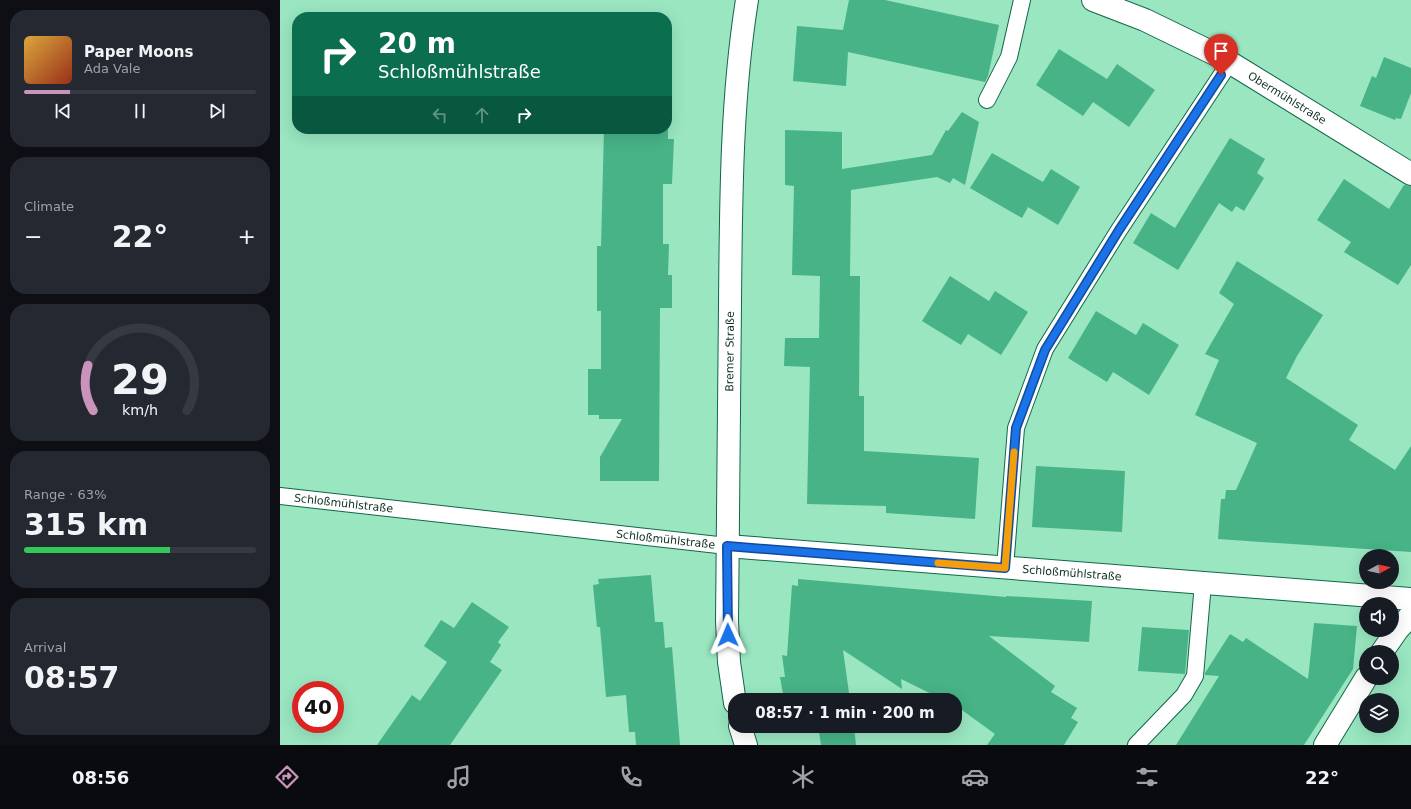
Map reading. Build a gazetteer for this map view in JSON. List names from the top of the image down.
{
  "streets": {
    "street": ["Obermühlstraße", "Bremer Straße", "Schloßmühlstraße"]
  },
  "crossings": [
    ["Bremer Straße", "Schloßmühlstraße"]
  ],
  "north": "right",
  "page": {
    "turn": ["20 m", "Schloßmühlstraße"],
    "song": ["Paper Moons", "Ada Vale"],
    "tile": [
      "Climate",
      ["Range · 63%", "315 km"],
      ["Arrival", "08:57"]
    ],
    "heat": ["−", "22°", "+"],
    "limit": "40",
    "trip": "08:57 · 1 min · 200 m",
    "tabs": ["08:56", "22°"],
    "gauge": ["29", "km/h"]
  }
}
